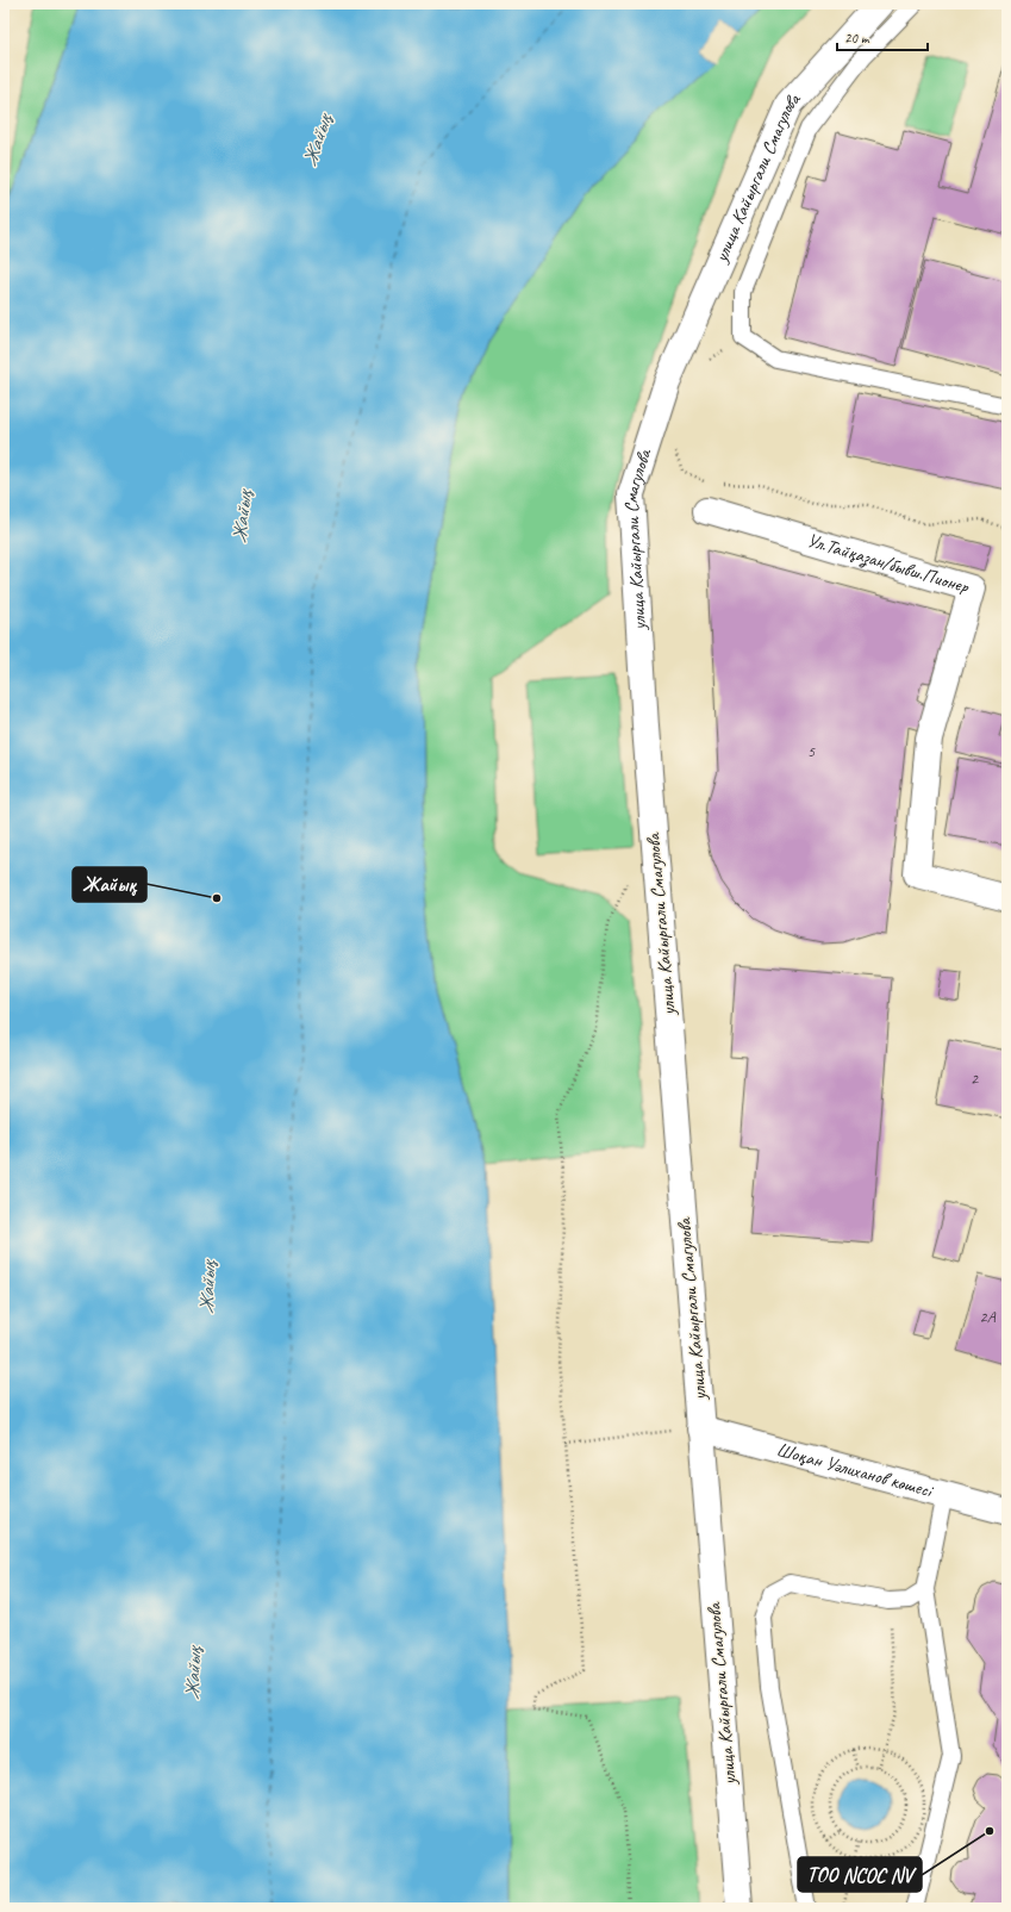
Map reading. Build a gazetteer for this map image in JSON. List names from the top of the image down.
{
  "streets": {
    "street": ["улица Кайыргали Смагулова", "Ул.Тайқазан/бывш.Пионер", "Шоқан Уәлиханов көшесі"]
  },
  "crossings": [
    ["улица Кайыргали Смагулова", "Шоқан Уәлиханов көшесі"]
  ],
  "water": ["Жайық"],
  "places": ["Жайық", "ТОО NCOC NV"],
  "house_numbers": ["5", "2", "2А"],
  "scale_bar": "20 m"
}
